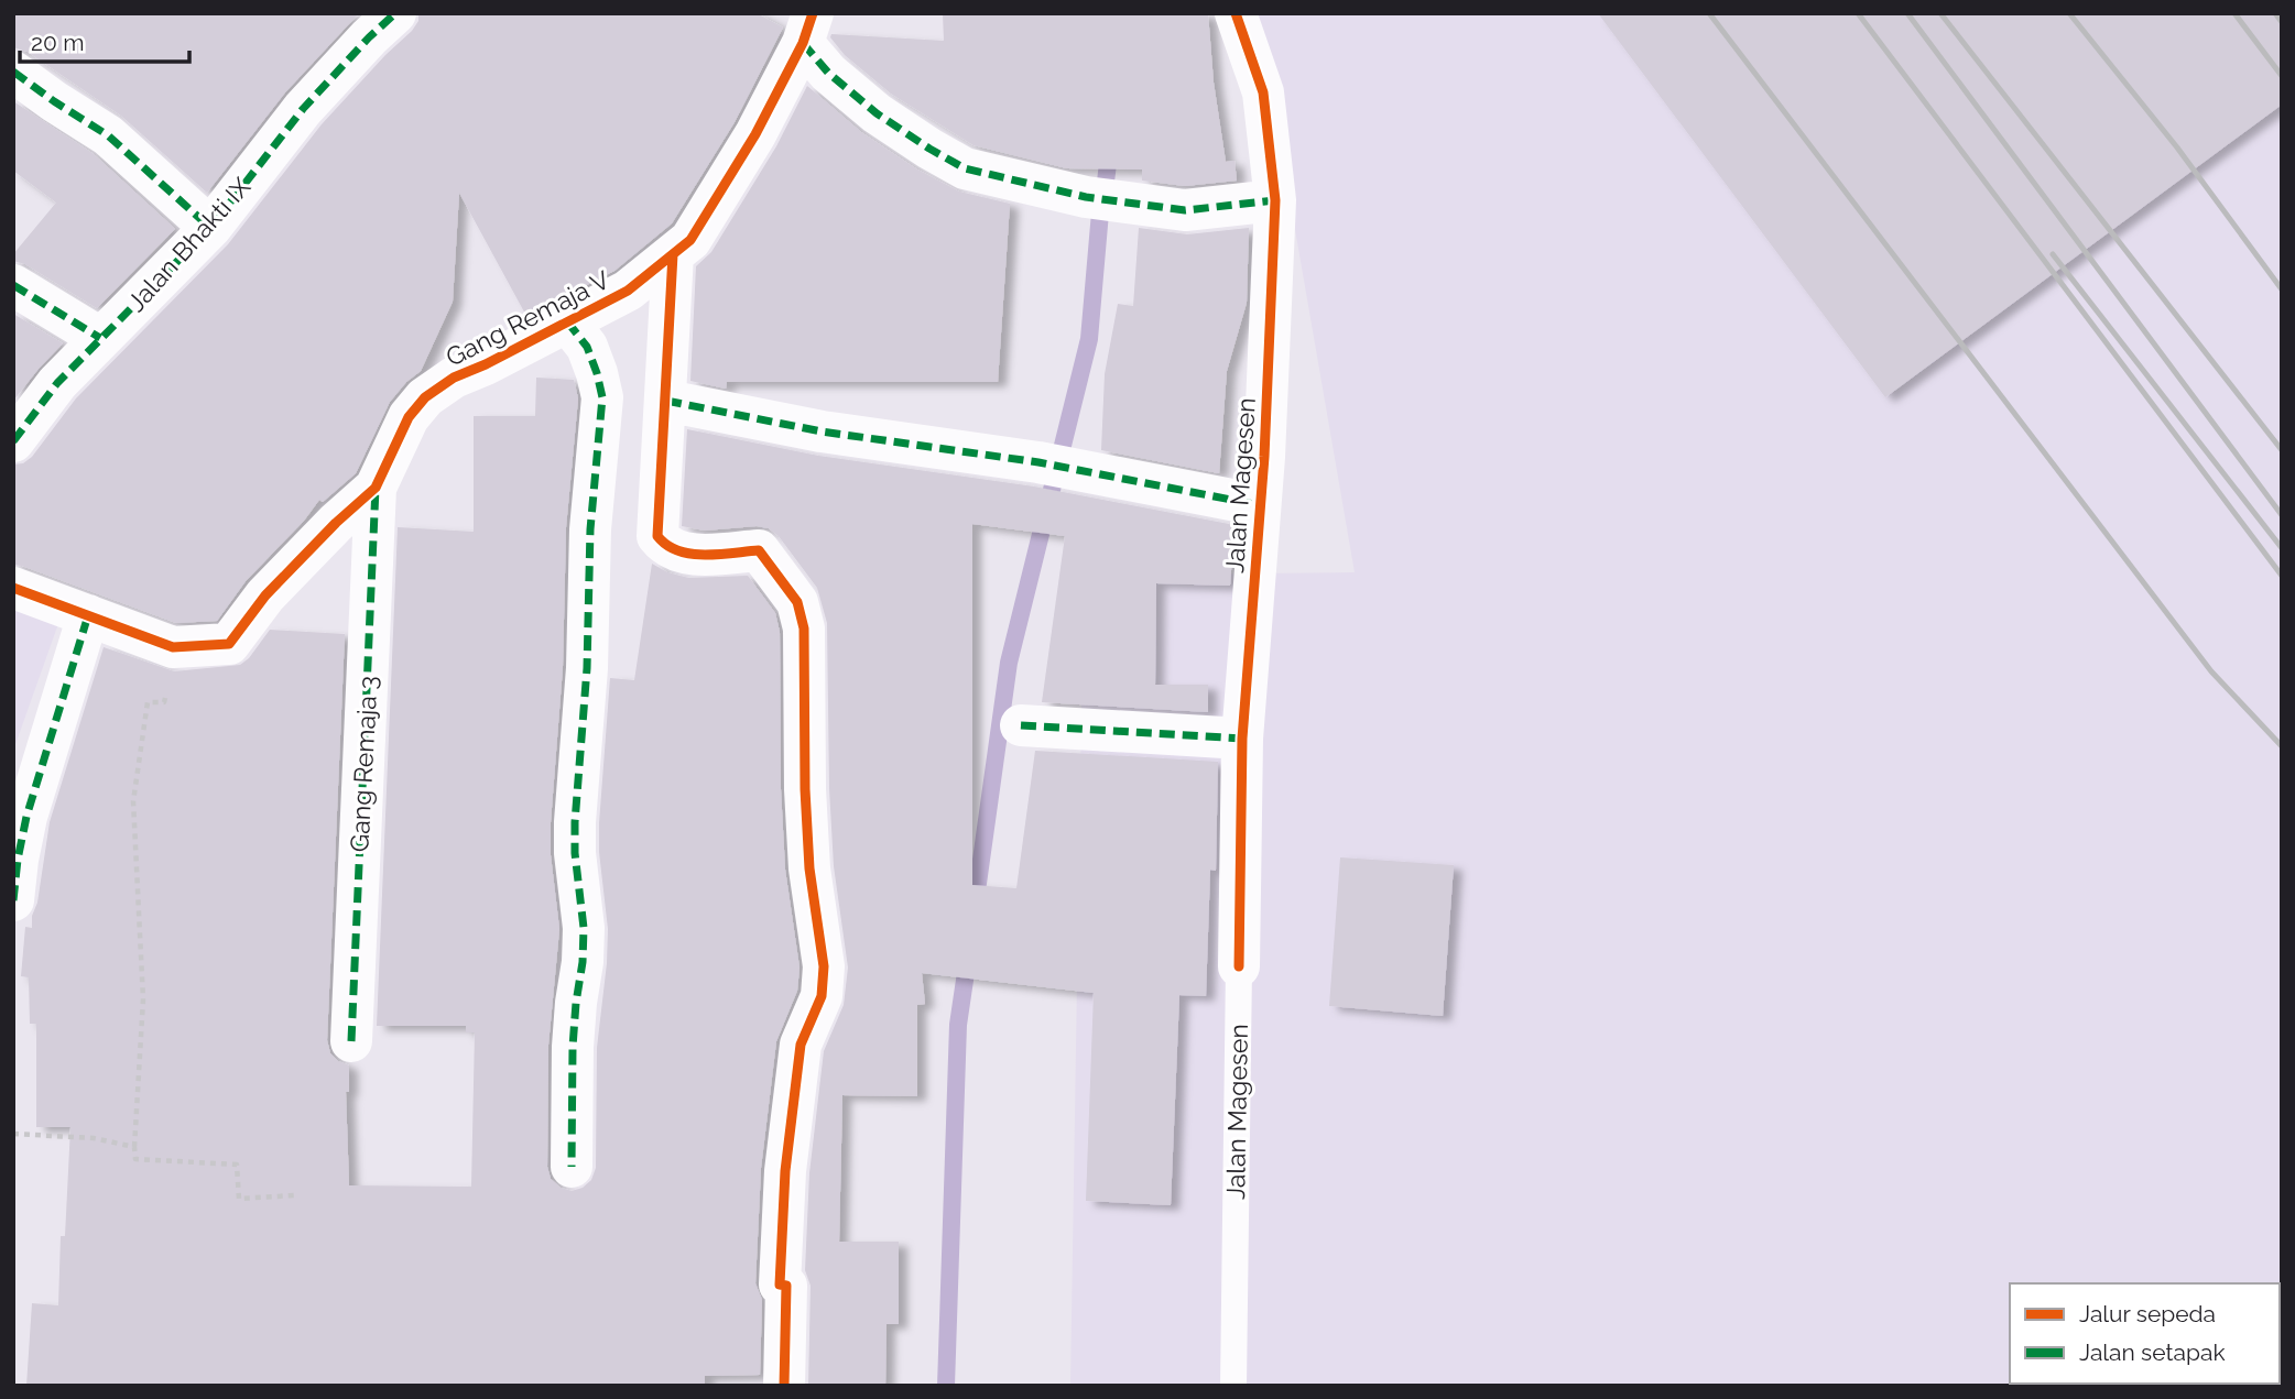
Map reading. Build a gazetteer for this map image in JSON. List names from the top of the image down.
{
  "streets": {
    "street": [
      "Jalan Bhakti IX",
      "Gang Remaja V",
      "Jalan Magesen",
      "Gang Remaja 3"
    ]
  },
  "crossings": [
    ["Gang Remaja V", "Gang Remaja 3"]
  ],
  "legend": ["Jalur sepeda", "Jalan setapak"],
  "scale_bar": "20 m"
}
